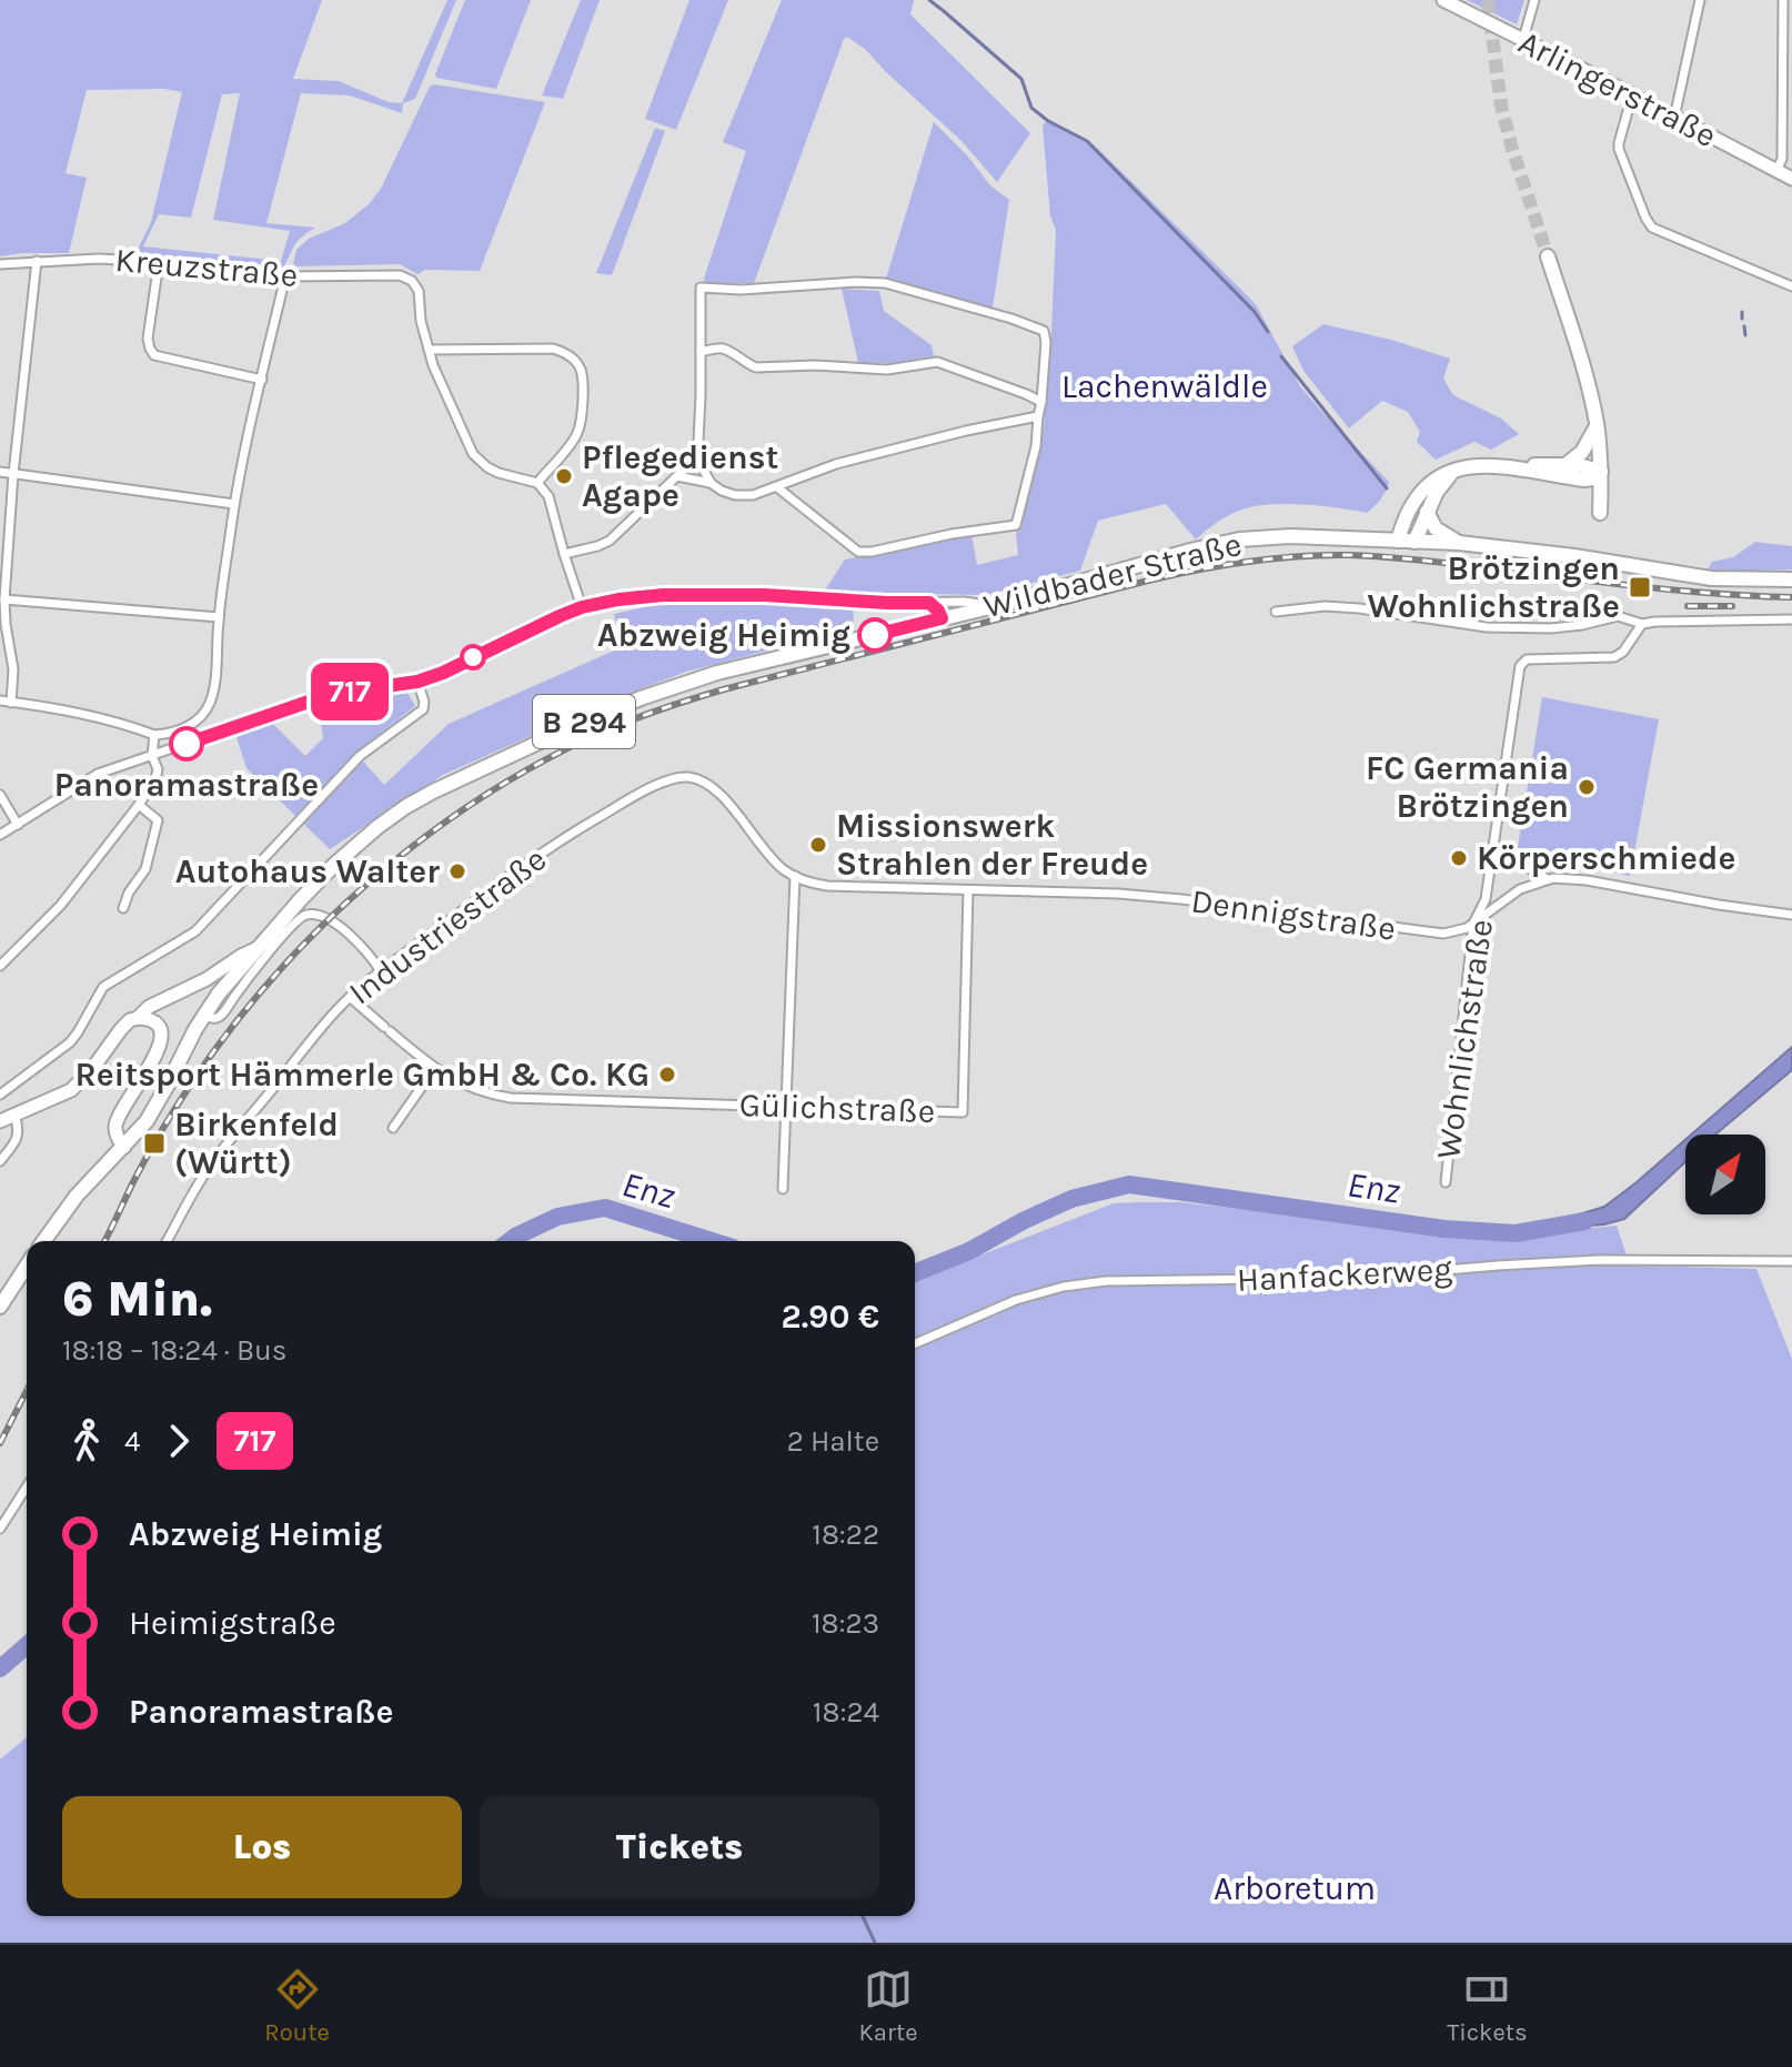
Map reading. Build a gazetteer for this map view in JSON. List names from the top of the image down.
{
  "streets": {
    "main road": ["Arlingerstraße", "Wildbader Straße", "B 294"],
    "street": [
      "Kreuzstraße",
      "Dennigstraße",
      "Industriestraße",
      "Wohnlichstraße",
      "Gülichstraße",
      "Hanfackerweg"
    ]
  },
  "crossings": [
    ["Dennigstraße", "Industriestraße"],
    ["Dennigstraße", "Wohnlichstraße"],
    ["Dennigstraße", "Gülichstraße"],
    ["Industriestraße", "Gülichstraße"]
  ],
  "water": ["Enz"],
  "parks": ["Lachenwäldle", "Arboretum"],
  "places": {
    "other": [
      "Pflegedienst Agape",
      "Abzweig Heimig",
      "Panoramastraße",
      "FC Germania Brötzingen",
      "Missionswerk Strahlen der Freude",
      "Körperschmiede",
      "Autohaus Walter",
      "Reitsport Hämmerle GmbH & Co. KG"
    ],
    "transit": ["Brötzingen Wohnlichstraße", "Birkenfeld (Württ)"]
  },
  "lines": ["bus line 717"],
  "north": "top right",
  "page": {
    "on_map": "717",
    "heading": ["6 Min.", "18:18 – 18:24 · Bus", "2.90 €"],
    "legs": ["4", "717", "2 Halte"],
    "list": [
      {
        "name": "Abzweig Heimig",
        "value": "18:22"
      },
      {
        "name": "Heimigstraße",
        "value": "18:23"
      },
      {
        "name": "Panoramastraße",
        "value": "18:24"
      }
    ],
    "buttons": ["Los", "Tickets"],
    "tabs": ["Route", "Karte", "Tickets"]
  }
}
